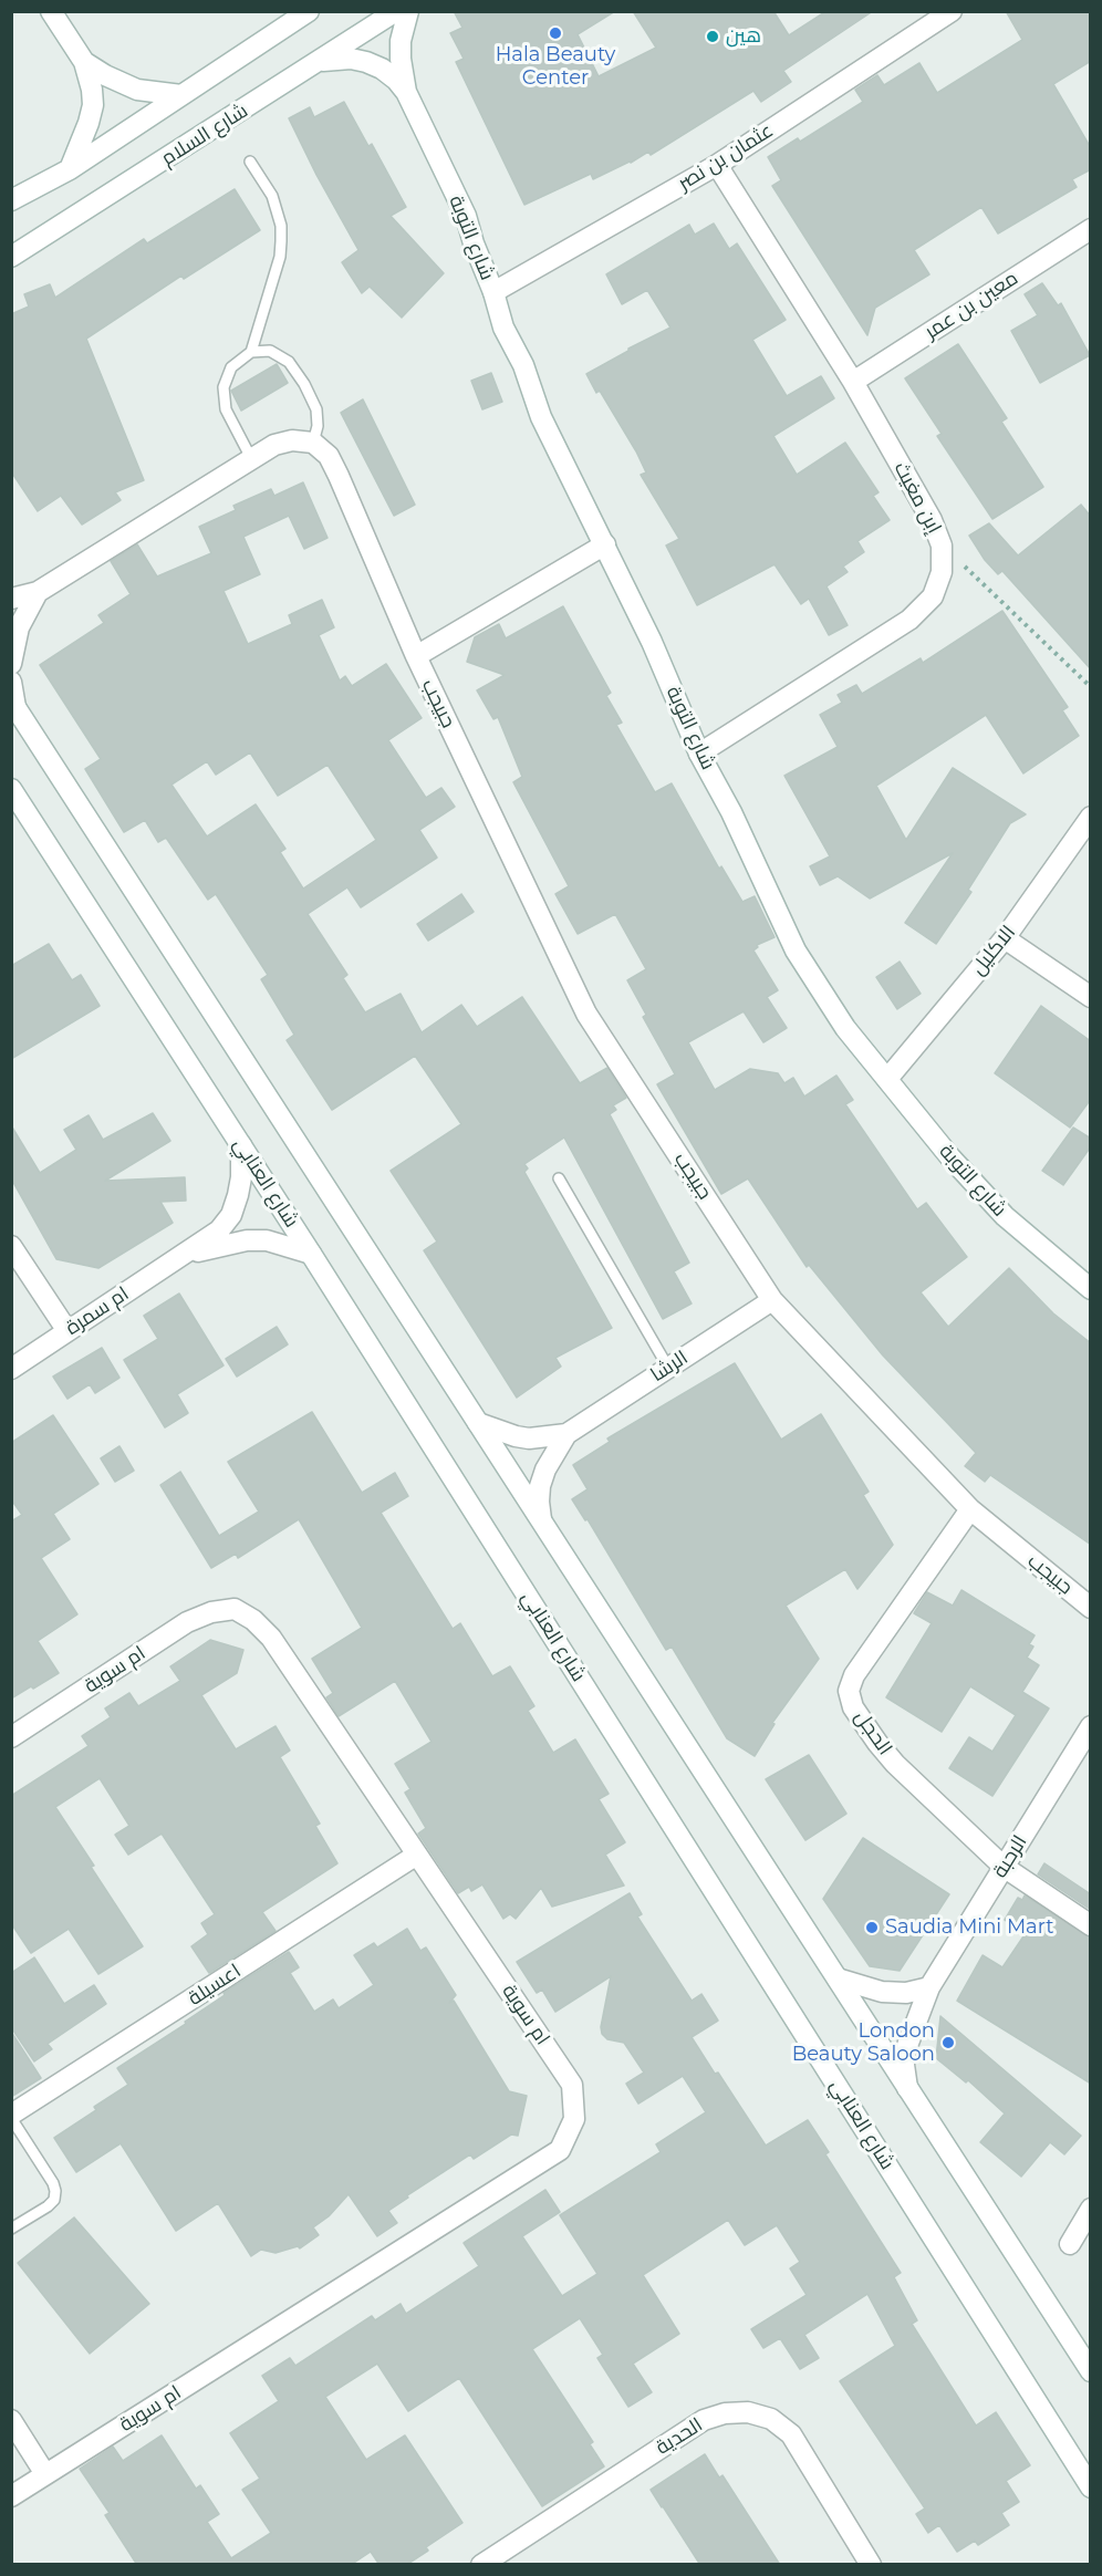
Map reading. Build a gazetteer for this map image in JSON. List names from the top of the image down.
{
  "streets": {
    "street": [
      "شارع السلام",
      "عثمان بن نصر",
      "شارع التوبة",
      "معين بن عمر",
      "إبن مغيث",
      "جبيجب",
      "الاكليل",
      "شارع العنابي",
      "ام سمرة",
      "الرشا",
      "ام سوية",
      "الحجل",
      "الرحبة",
      "اعسيلة",
      "الحدية"
    ]
  },
  "crossings": [
    ["شارع السلام", "شارع التوبة"],
    ["عثمان بن نصر", "شارع التوبة"],
    ["عثمان بن نصر", "إبن مغيث"],
    ["شارع التوبة", "إبن مغيث"],
    ["شارع التوبة", "جبيجب"],
    ["شارع التوبة", "الاكليل"],
    ["معين بن عمر", "إبن مغيث"],
    ["جبيجب", "الرشا"],
    ["جبيجب", "الحجل"],
    ["شارع العنابي", "ام سمرة"],
    ["ام سوية", "اعسيلة"],
    ["الحجل", "الرحبة"]
  ],
  "places": [
    "Hala Beauty Center",
    "هين",
    "Saudia Mini Mart",
    "London Beauty Saloon"
  ]
}
